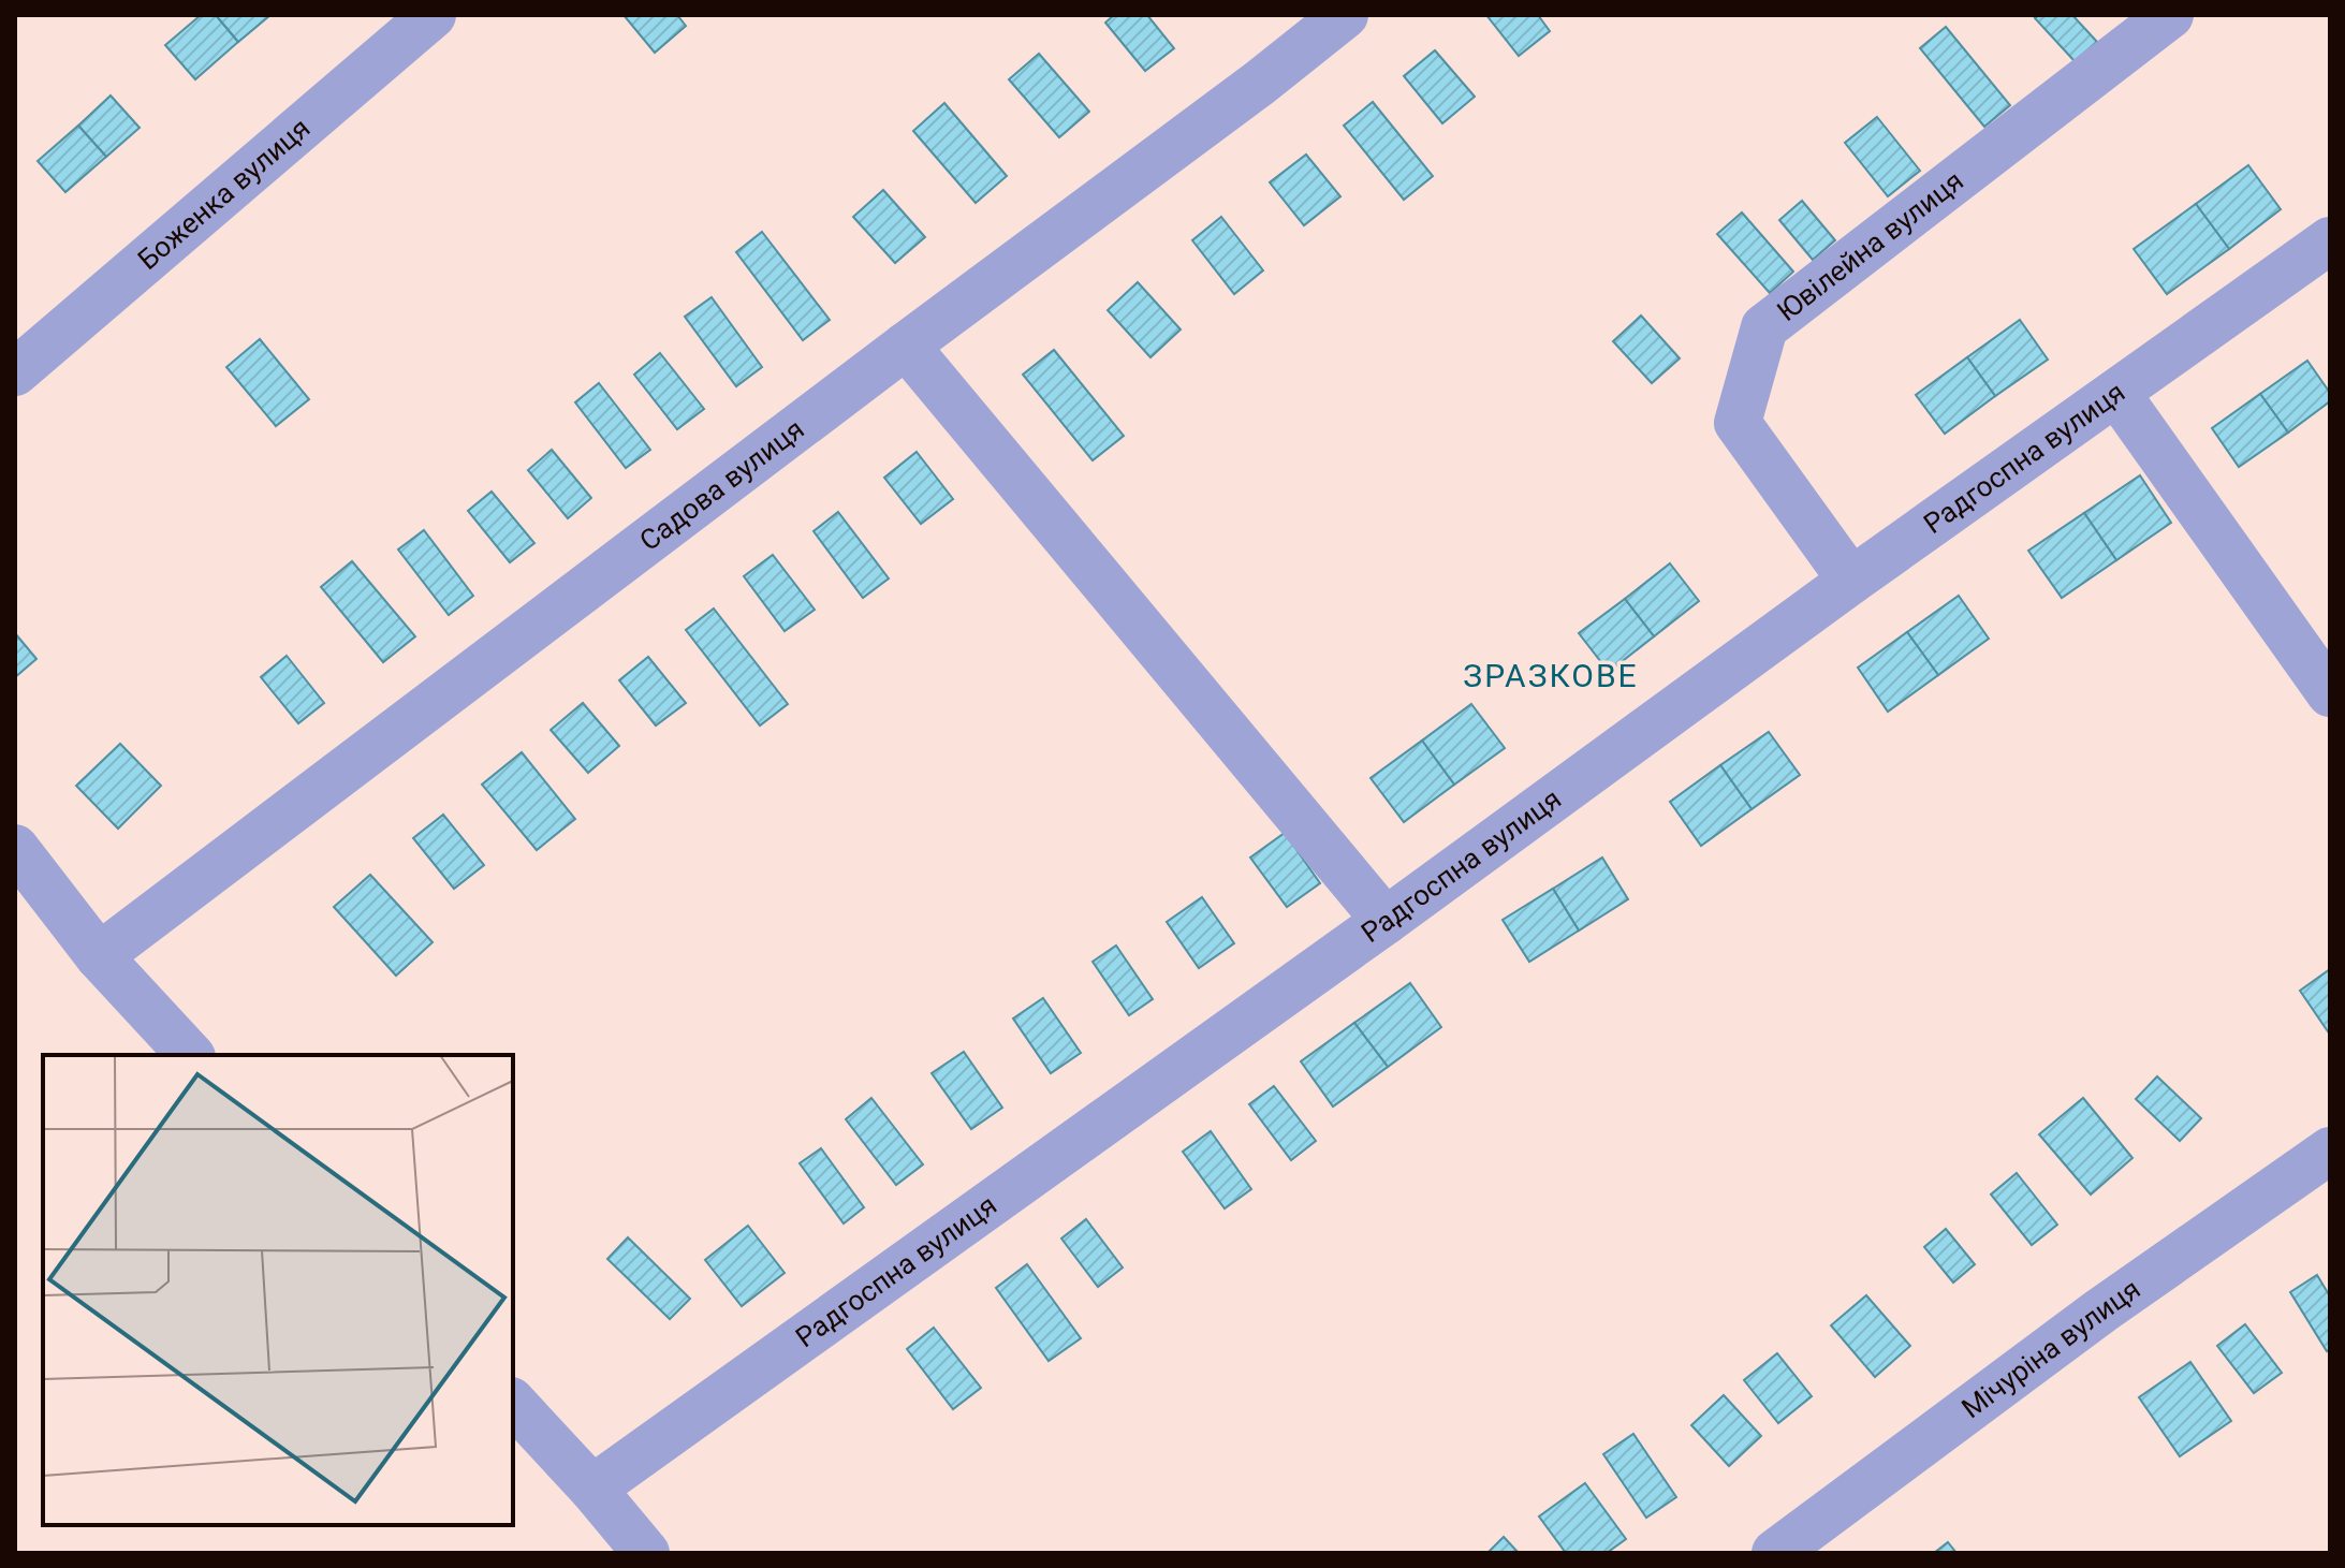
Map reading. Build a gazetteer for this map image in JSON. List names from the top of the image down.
{
  "streets": {
    "street": [
      "Боженка вулиця",
      "Ювілейна вулиця",
      "Радгоспна вулиця",
      "Садова вулиця",
      "Мічуріна вулиця"
    ]
  },
  "crossings": [
    ["Ювілейна вулиця", "Радгоспна вулиця"]
  ],
  "districts": ["ЗРАЗКОВЕ"]
}
